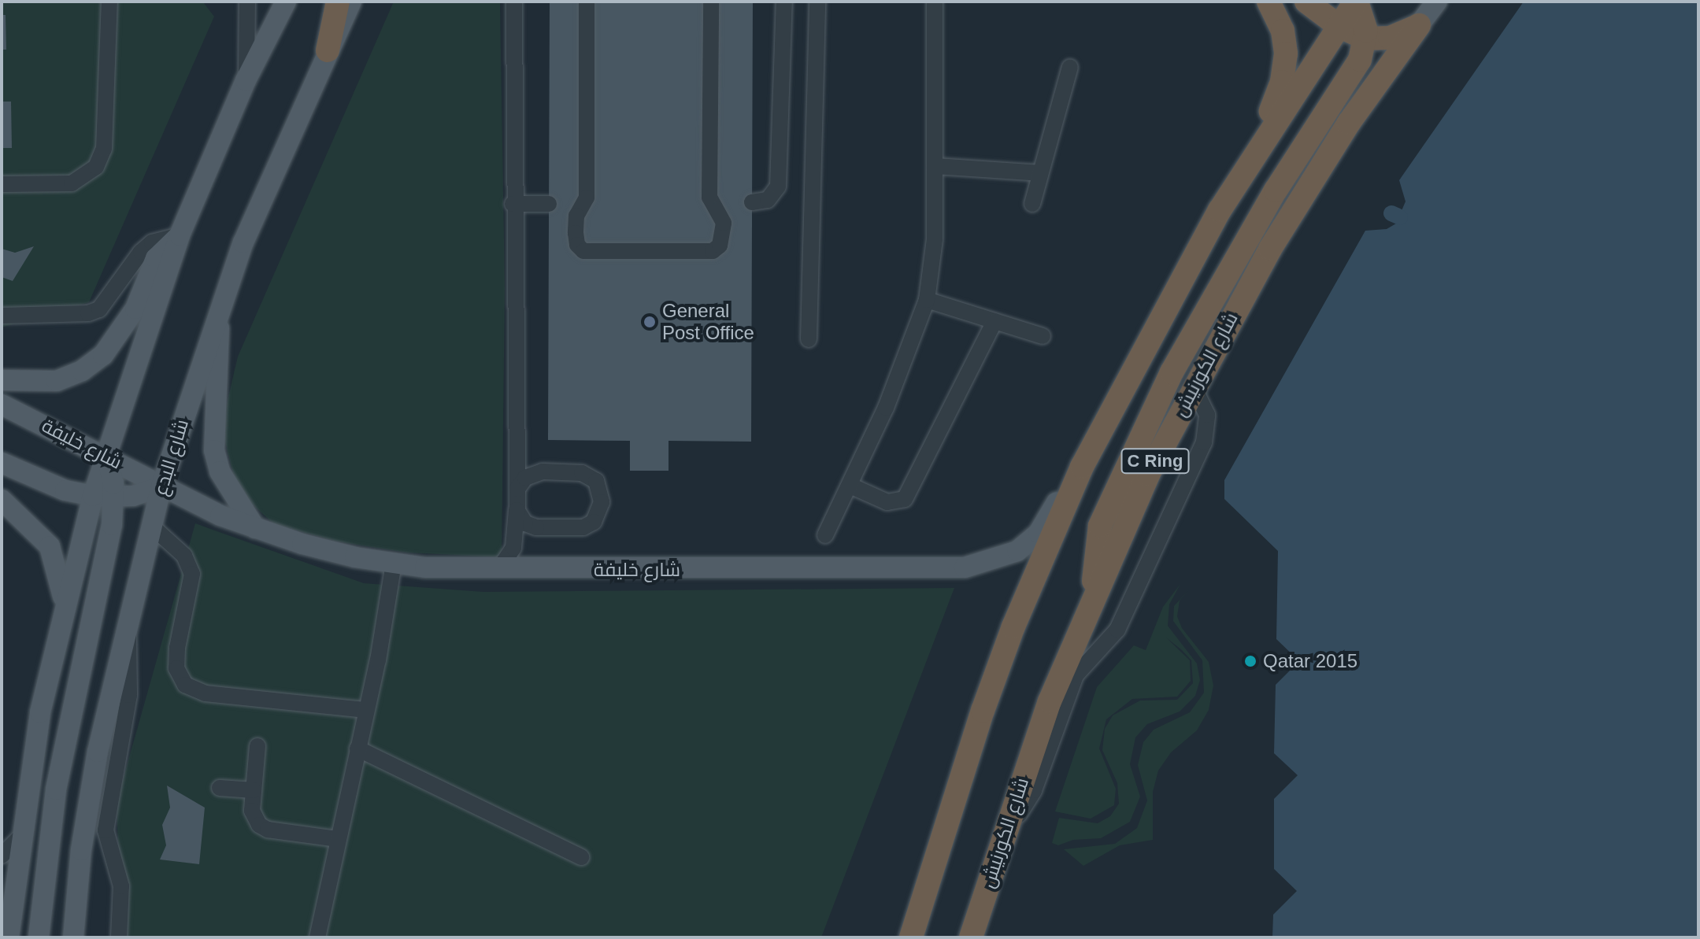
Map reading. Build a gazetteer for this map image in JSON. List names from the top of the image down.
{
  "streets": {
    "highway": ["شارع الكورنيش", "C Ring"],
    "main road": ["شارع خليفة", "شارع البدع"]
  },
  "crossings": [
    ["شارع خليفة", "شارع البدع"],
    ["شارع خليفة", "C Ring"]
  ],
  "places": ["General Post Office", "Qatar 2015"]
}
